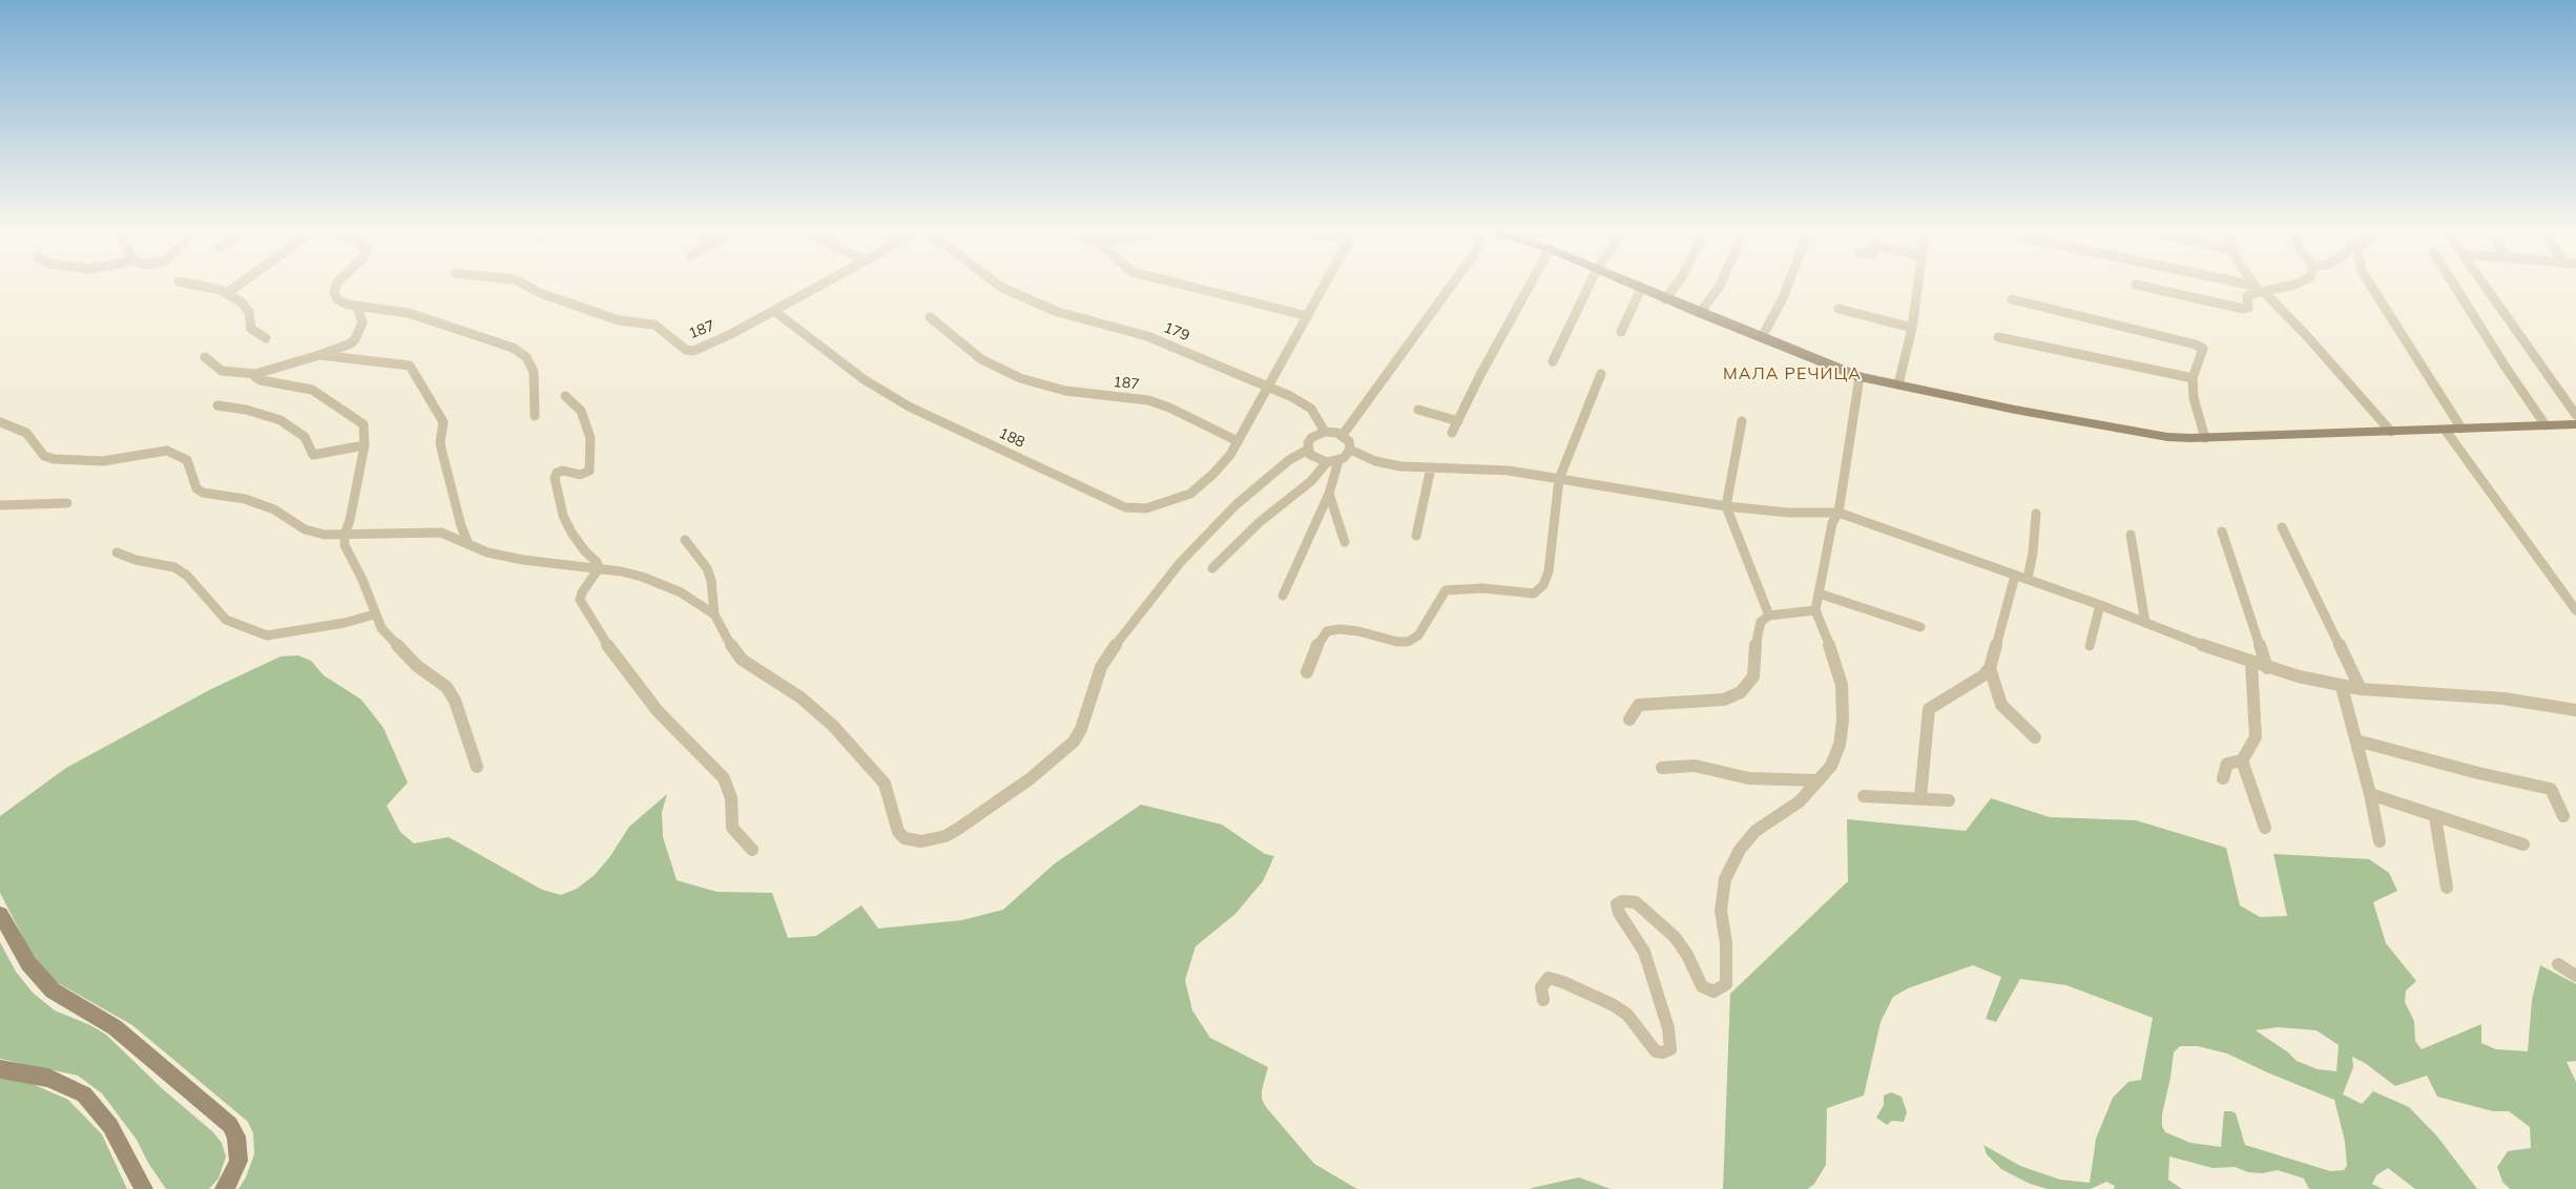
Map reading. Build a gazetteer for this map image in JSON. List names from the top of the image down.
{
  "streets": {
    "street": ["187", "179", "188"]
  },
  "crossings": [
    ["187", "188"],
    ["179", "188"]
  ],
  "districts": ["МАЛА РЕЧИЦА"]
}
